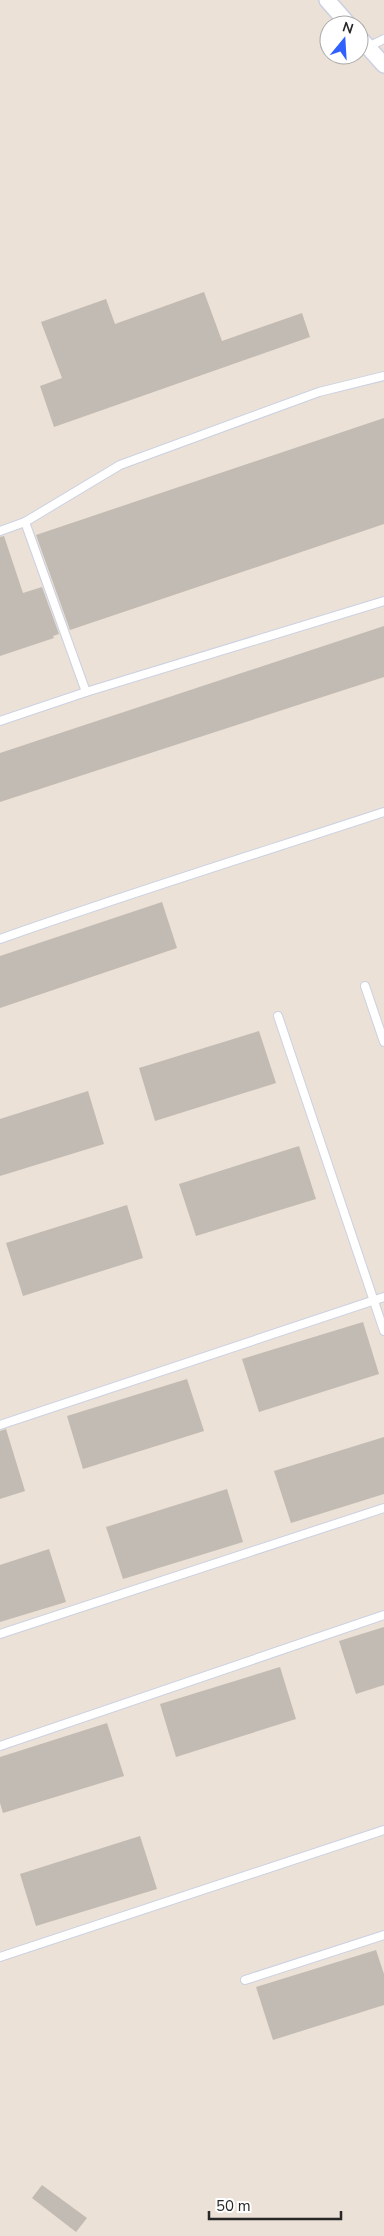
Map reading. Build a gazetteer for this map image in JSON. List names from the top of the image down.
{
  "scale_bar": "50 m",
  "north": "top"
}
